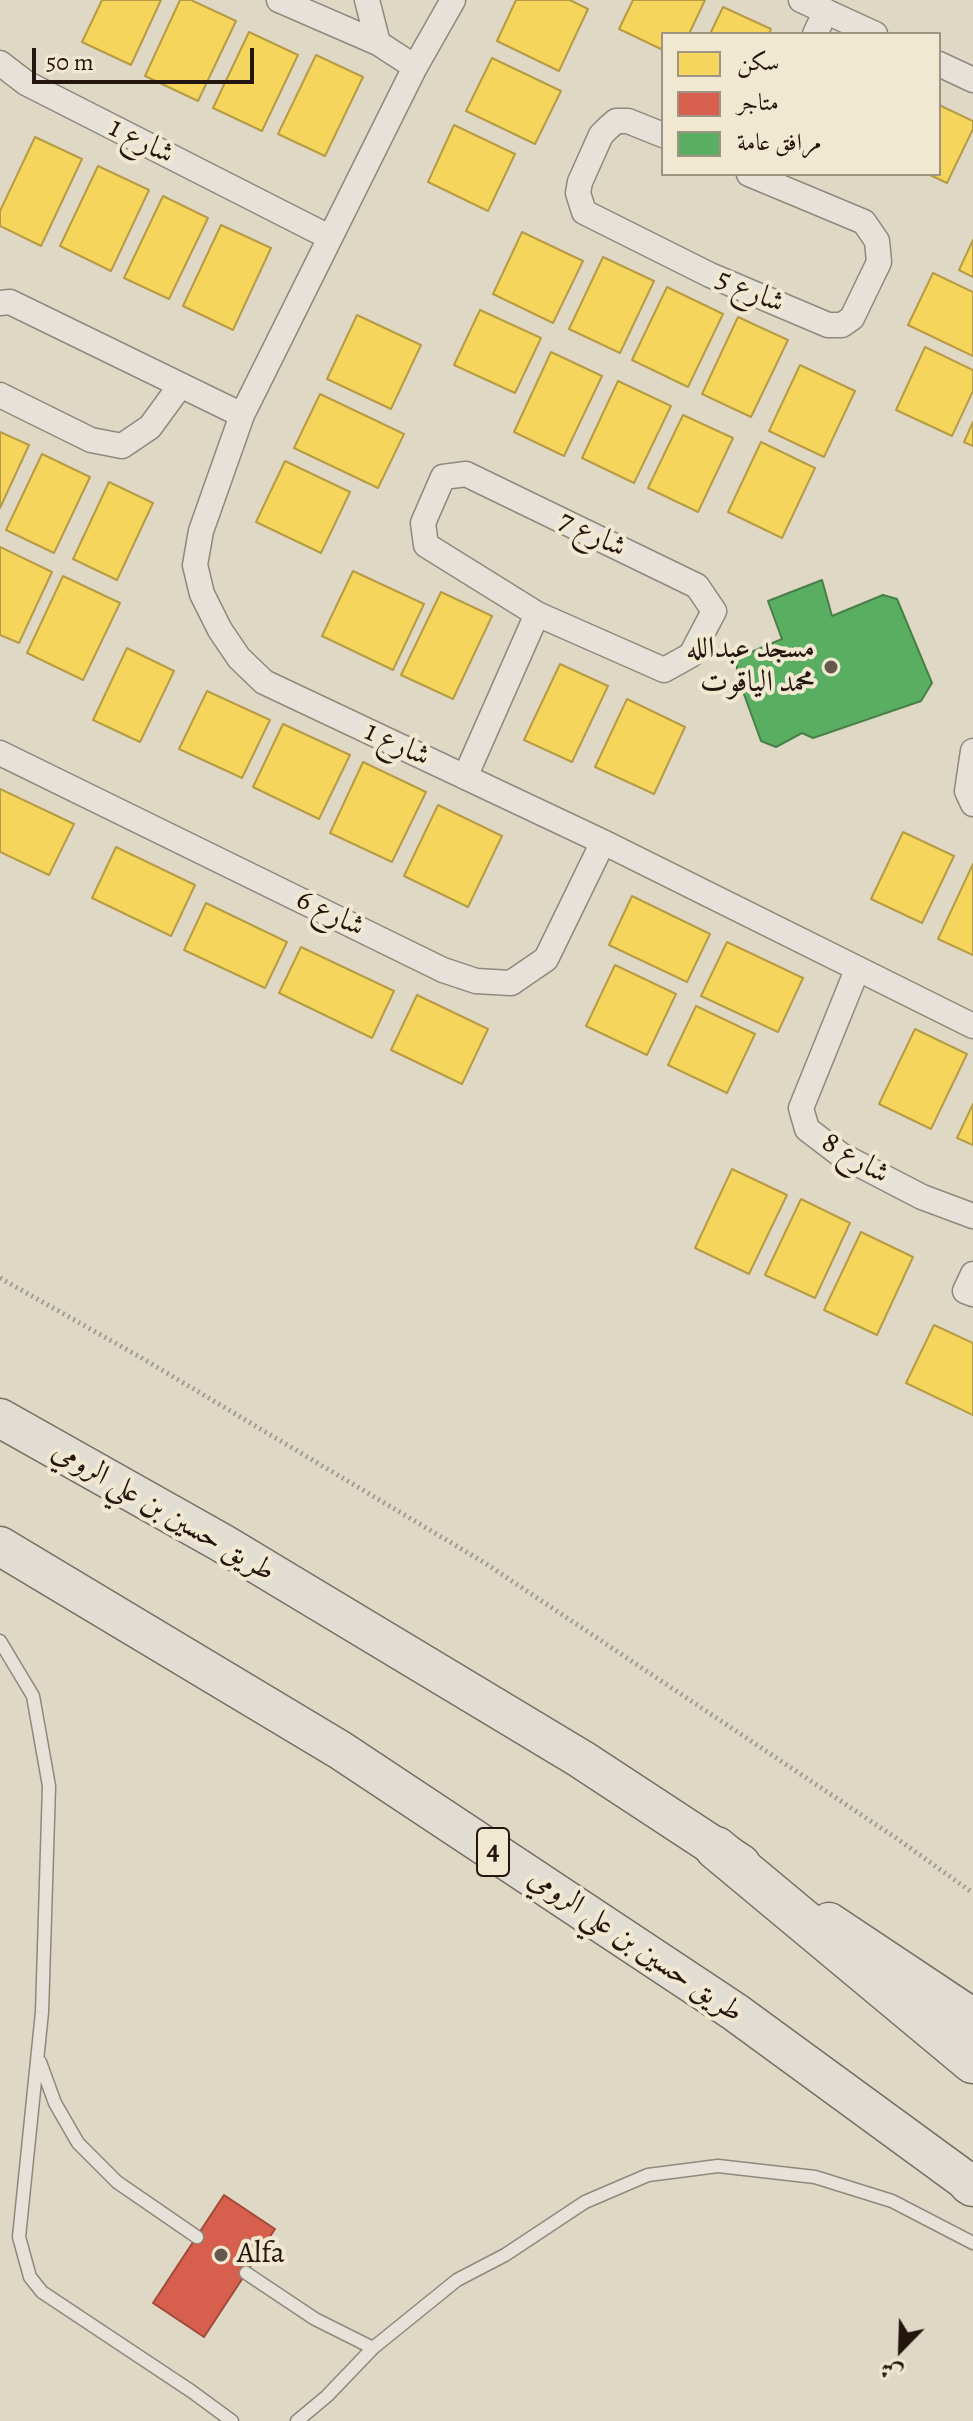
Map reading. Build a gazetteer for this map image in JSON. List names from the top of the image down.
{
  "streets": {
    "highway": ["طريق حسين بن علي الرومي", "4"],
    "street": [
      "شارع 1",
      "شارع 5",
      "شارع 7",
      "شارع 6",
      "شارع 8"
    ]
  },
  "crossings": [
    ["شارع 1", "شارع 6"],
    ["شارع 1", "شارع 8"]
  ],
  "places": ["مسجد عبدالله محمد الياقوت", "Alfa"],
  "legend": ["سكن", "متاجر", "مرافق عامة"],
  "scale_bar": "50 m",
  "north": "bottom left"
}
